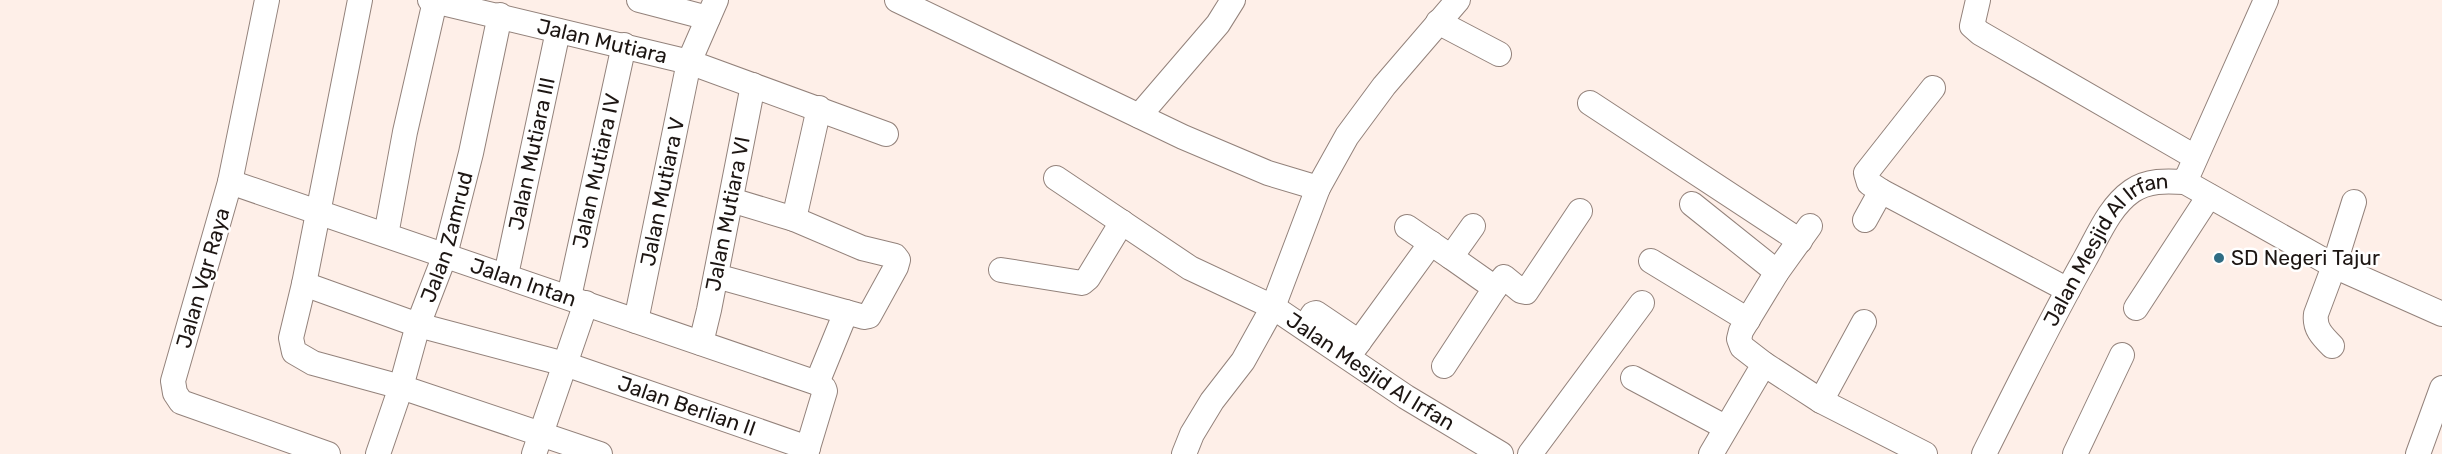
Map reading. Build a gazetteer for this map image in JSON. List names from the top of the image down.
{
  "streets": {
    "street": [
      "Jalan Mutiara",
      "Jalan Mutiara III",
      "Jalan Mutiara IV",
      "Jalan Mutiara V",
      "Jalan Mutiara VI",
      "Jalan Zamrud",
      "Jalan Mesjid Al Irfan",
      "Jalan Vgr Raya",
      "Jalan Intan",
      "Jalan Berlian II"
    ]
  },
  "crossings": [
    ["Jalan Mutiara", "Jalan Mutiara III"],
    ["Jalan Mutiara", "Jalan Mutiara IV"],
    ["Jalan Mutiara", "Jalan Mutiara V"],
    ["Jalan Mutiara", "Jalan Mutiara VI"],
    ["Jalan Mutiara", "Jalan Zamrud"],
    ["Jalan Mutiara III", "Jalan Intan"],
    ["Jalan Mutiara IV", "Jalan Intan"],
    ["Jalan Mutiara IV", "Jalan Berlian II"],
    ["Jalan Mutiara V", "Jalan Intan"],
    ["Jalan Mutiara VI", "Jalan Intan"],
    ["Jalan Zamrud", "Jalan Intan"],
    ["Jalan Zamrud", "Jalan Berlian II"],
    ["Jalan Vgr Raya", "Jalan Intan"]
  ],
  "places": ["SD Negeri Tajur"]
}
